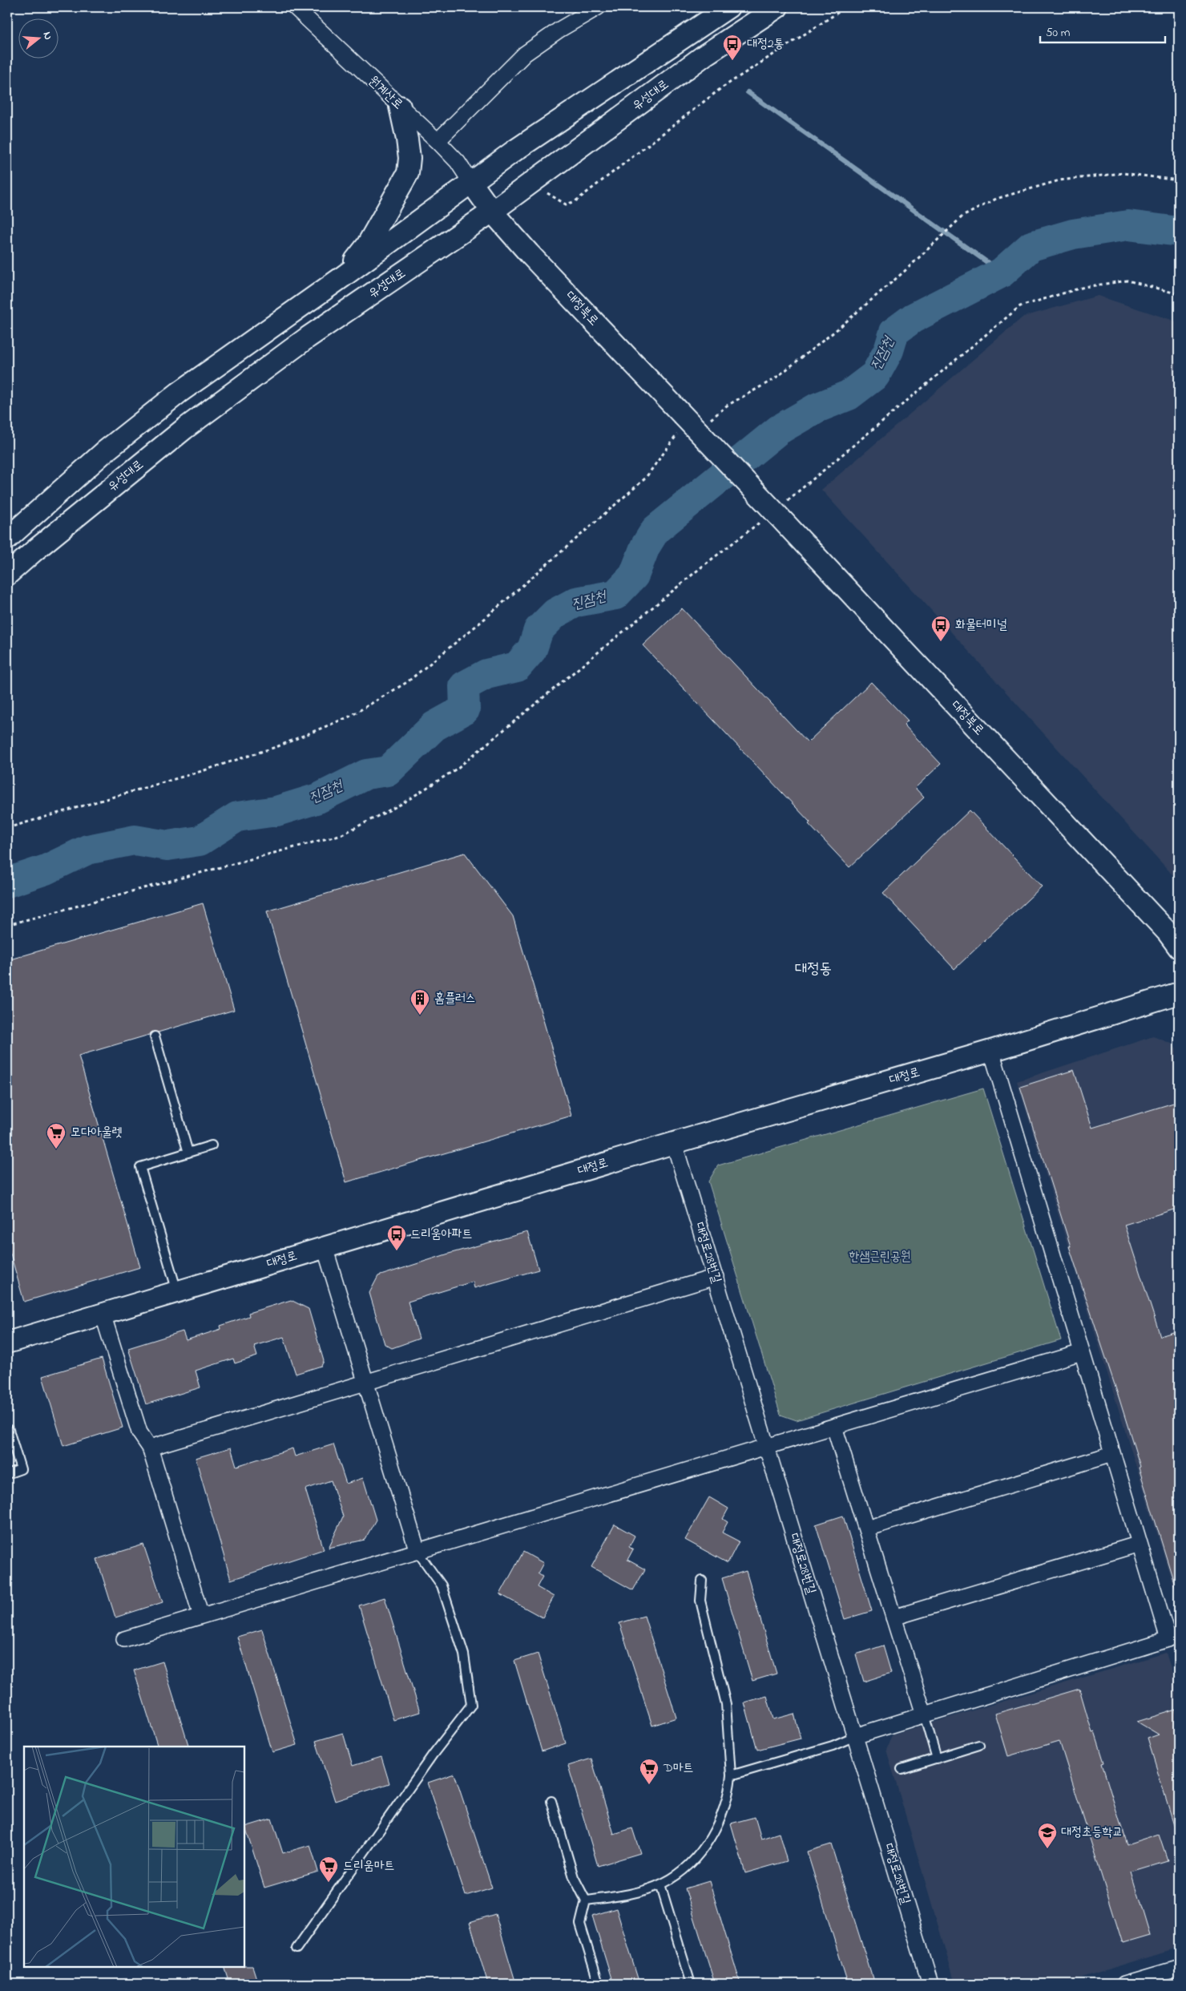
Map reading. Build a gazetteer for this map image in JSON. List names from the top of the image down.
{
  "streets": {
    "street": [
      "원계산로",
      "유성대로",
      "대정북로",
      "대정로",
      "대정로28번길"
    ]
  },
  "crossings": [
    ["원계산로", "대정북로"],
    ["유성대로", "대정북로"],
    ["대정로", "대정로28번길"]
  ],
  "districts": ["대정동"],
  "water": ["진잠천"],
  "parks": ["한샘근린공원"],
  "places": {
    "bus stop": ["대정2통", "화물터미널", "드리움아파트"],
    "building": ["홈플러스"],
    "supermarket": ["모다아울렛", "D마트", "드리움마트"],
    "school or university": ["대정초등학교"]
  },
  "scale_bar": "50 m",
  "north": "right"
}
